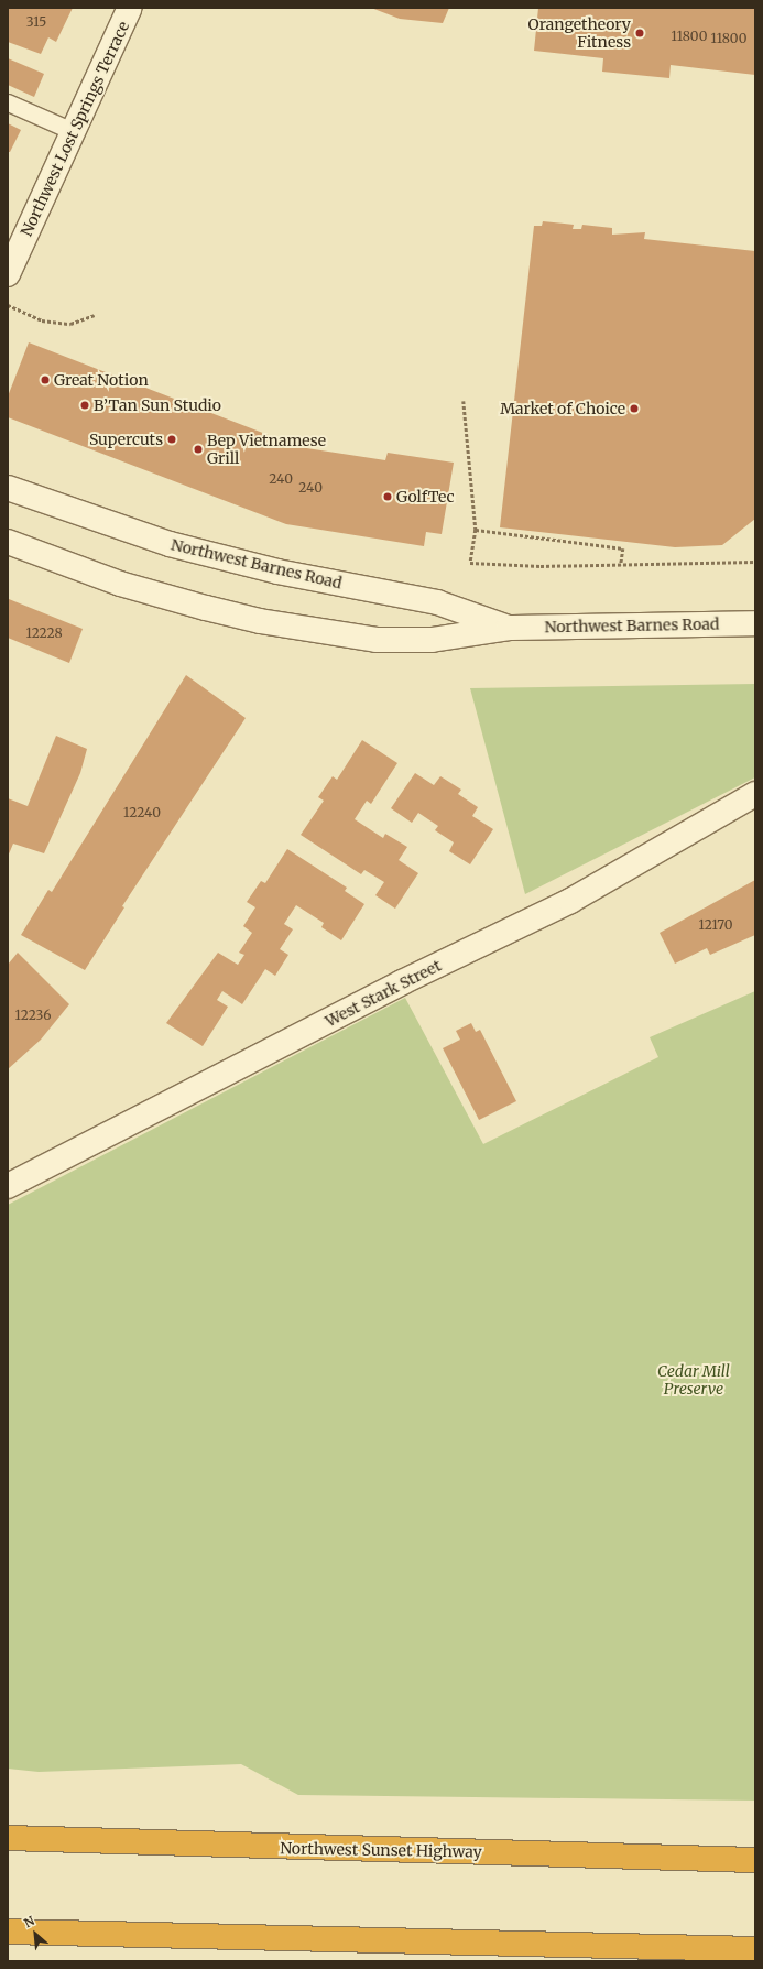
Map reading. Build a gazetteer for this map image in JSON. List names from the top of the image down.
{
  "streets": {
    "highway": ["Northwest Sunset Highway"],
    "main road": ["Northwest Lost Springs Terrace", "Northwest Barnes Road", "West Stark Street"]
  },
  "parks": ["Cedar Mill Preserve"],
  "places": [
    "Orangetheory Fitness",
    "Great Notion",
    "B’Tan Sun Studio",
    "Market of Choice",
    "Supercuts",
    "Bep Vietnamese Grill",
    "GolfTec"
  ],
  "house_numbers": [
    "315",
    "11800",
    "11800",
    "240",
    "240",
    "12228",
    "12240",
    "12170",
    "12236"
  ],
  "north": "top left"
}
